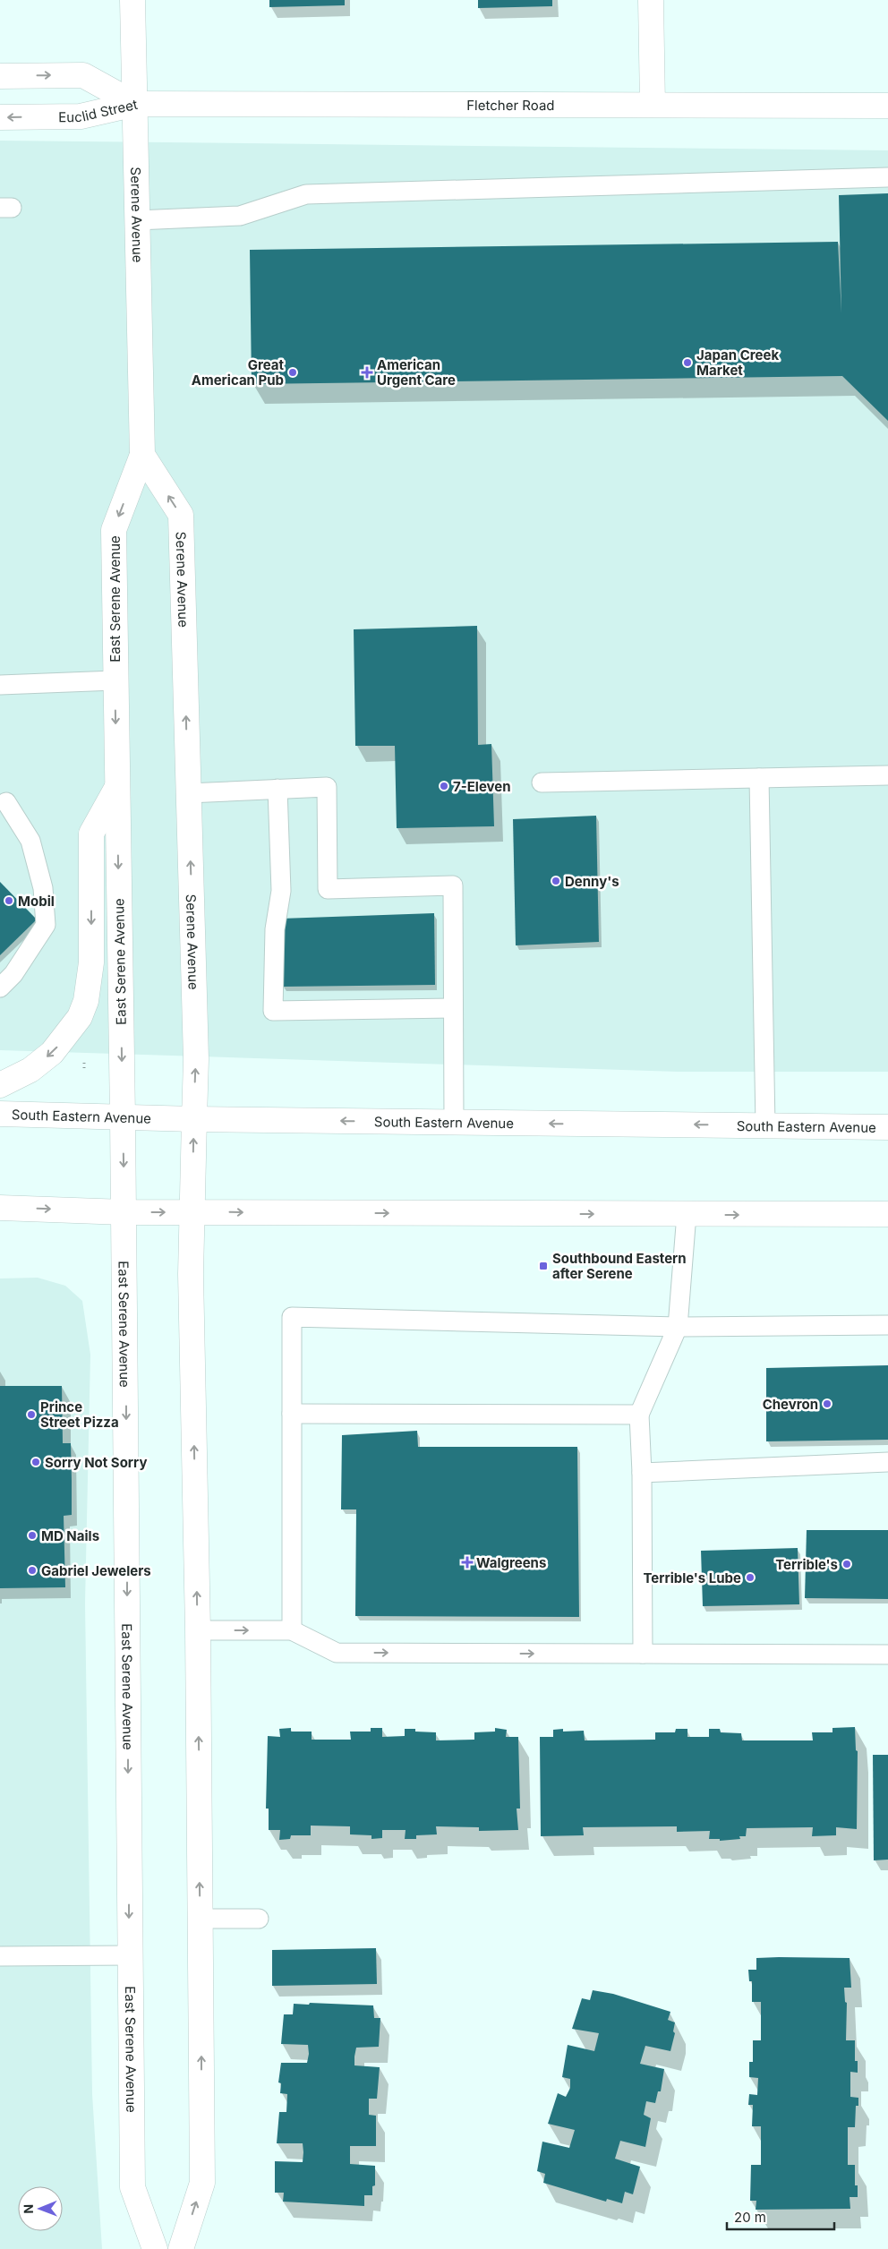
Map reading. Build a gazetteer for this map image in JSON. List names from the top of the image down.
{
  "streets": {
    "main road": [
      "Fletcher Road",
      "Euclid Street",
      "Serene Avenue",
      "East Serene Avenue",
      "South Eastern Avenue"
    ]
  },
  "crossings": [
    ["Fletcher Road", "Euclid Street"],
    ["Fletcher Road", "Serene Avenue"],
    ["Euclid Street", "Serene Avenue"],
    ["Serene Avenue", "East Serene Avenue"],
    ["Serene Avenue", "South Eastern Avenue"],
    ["East Serene Avenue", "South Eastern Avenue"]
  ],
  "one_way": ["Serene Avenue"],
  "places": {
    "other": [
      "Japan Creek Market",
      "Great American Pub",
      "7-Eleven",
      "Denny's",
      "Mobil",
      "Chevron",
      "Prince Street Pizza",
      "Sorry Not Sorry",
      "MD Nails",
      "Terrible's",
      "Gabriel Jewelers",
      "Terrible's Lube"
    ],
    "health": ["American Urgent Care", "Walgreens"],
    "transit": ["Southbound Eastern after Serene"]
  },
  "scale_bar": "20 m",
  "north": "left"
}
